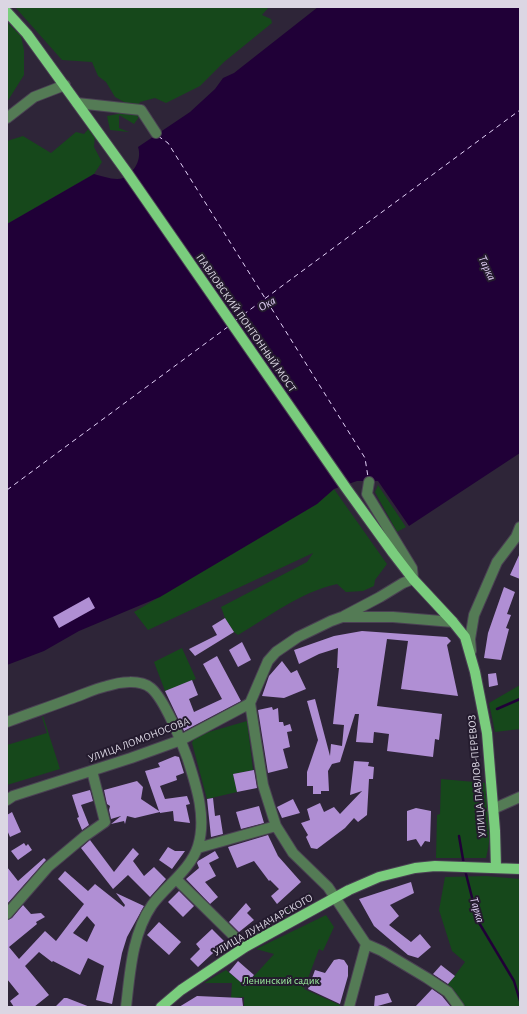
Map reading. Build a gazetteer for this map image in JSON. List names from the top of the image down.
{
  "streets": {
    "main road": ["ПАВЛОВСКИЙ ПОНТОННЫЙ МОСТ", "УЛИЦА ПАВЛОВ-ПЕРЕВОЗ", "УЛИЦА ЛУНАЧАРСКОГО"],
    "street": ["УЛИЦА ЛОМОНОСОВА"]
  },
  "crossings": [
    ["ПАВЛОВСКИЙ ПОНТОННЫЙ МОСТ", "УЛИЦА ПАВЛОВ-ПЕРЕВОЗ"],
    ["УЛИЦА ПАВЛОВ-ПЕРЕВОЗ", "УЛИЦА ЛУНАЧАРСКОГО"]
  ],
  "water": ["Тарка", "Ока"],
  "parks": ["Ленинский садик"]
}
